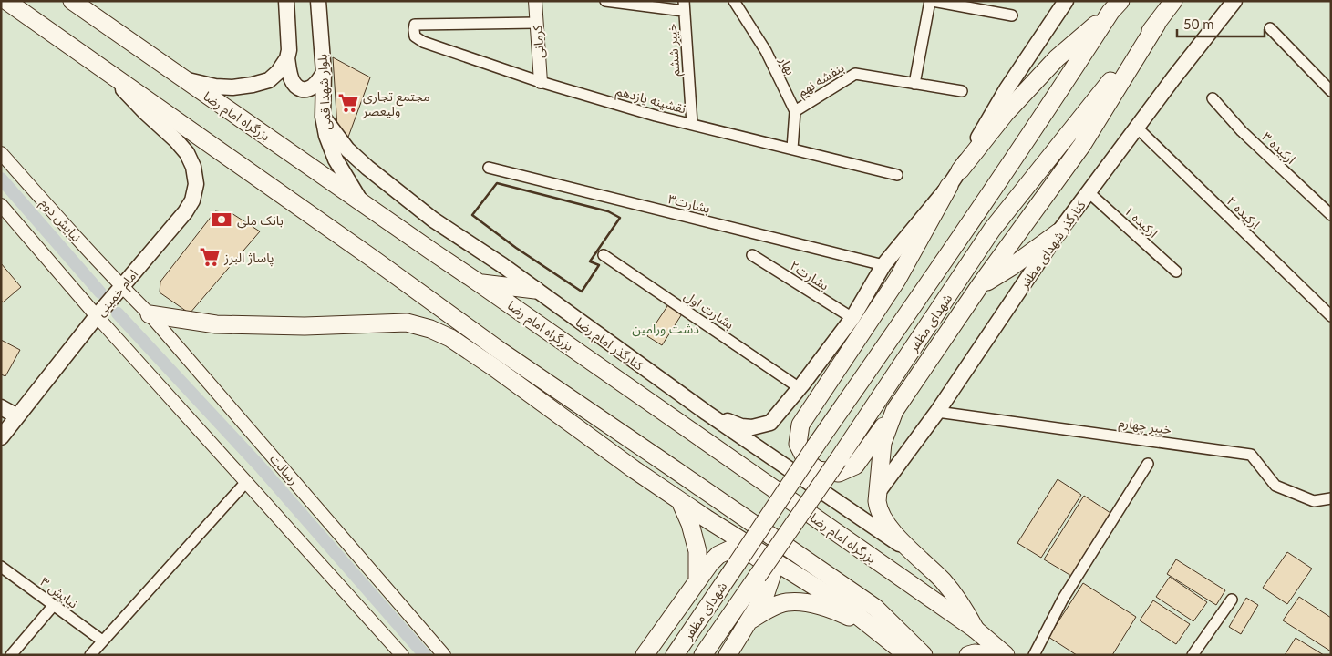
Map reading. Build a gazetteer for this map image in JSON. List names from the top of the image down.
{
  "streets": {
    "main road": [
      "بلوار شهدا قمی",
      "بزرگراه امام رضا",
      "کنارگذر شهدای مظفر",
      "امام خمینی",
      "شهدای مظفر",
      "کنارگذر امام رضا"
    ],
    "street": [
      "کرمانی",
      "خیبر ششم",
      "بهار",
      "بنفشه نهم",
      "نقشینه یازدهم",
      "ارکیده ۳",
      "بشارت۳",
      "ارکیده ۲",
      "نیایش دوم",
      "ارکیده ۱",
      "بشارت۲",
      "بشارت اول",
      "خیبر چهارم",
      "رسالت",
      "نیایش ۳"
    ]
  },
  "crossings": [
    ["کرمانی", "نقشینه یازدهم"],
    ["خیبر ششم", "نقشینه یازدهم"],
    ["بهار", "بنفشه نهم"],
    ["بلوار شهدا قمی", "بزرگراه امام رضا"],
    ["بلوار شهدا قمی", "کنارگذر امام رضا"],
    ["ارکیده ۲", "کنارگذر شهدای مظفر"],
    ["نیایش دوم", "امام خمینی"],
    ["نیایش دوم", "رسالت"],
    ["ارکیده ۱", "کنارگذر شهدای مظفر"],
    ["کنارگذر شهدای مظفر", "خیبر چهارم"],
    ["امام خمینی", "رسالت"]
  ],
  "parks": ["دشت ورامین"],
  "places": {
    "supermarket": ["مجتمع تجاری ولیعصر", "پاساژ البرز"],
    "bank": ["بانک ملی"]
  },
  "scale_bar": "50 m"
}
